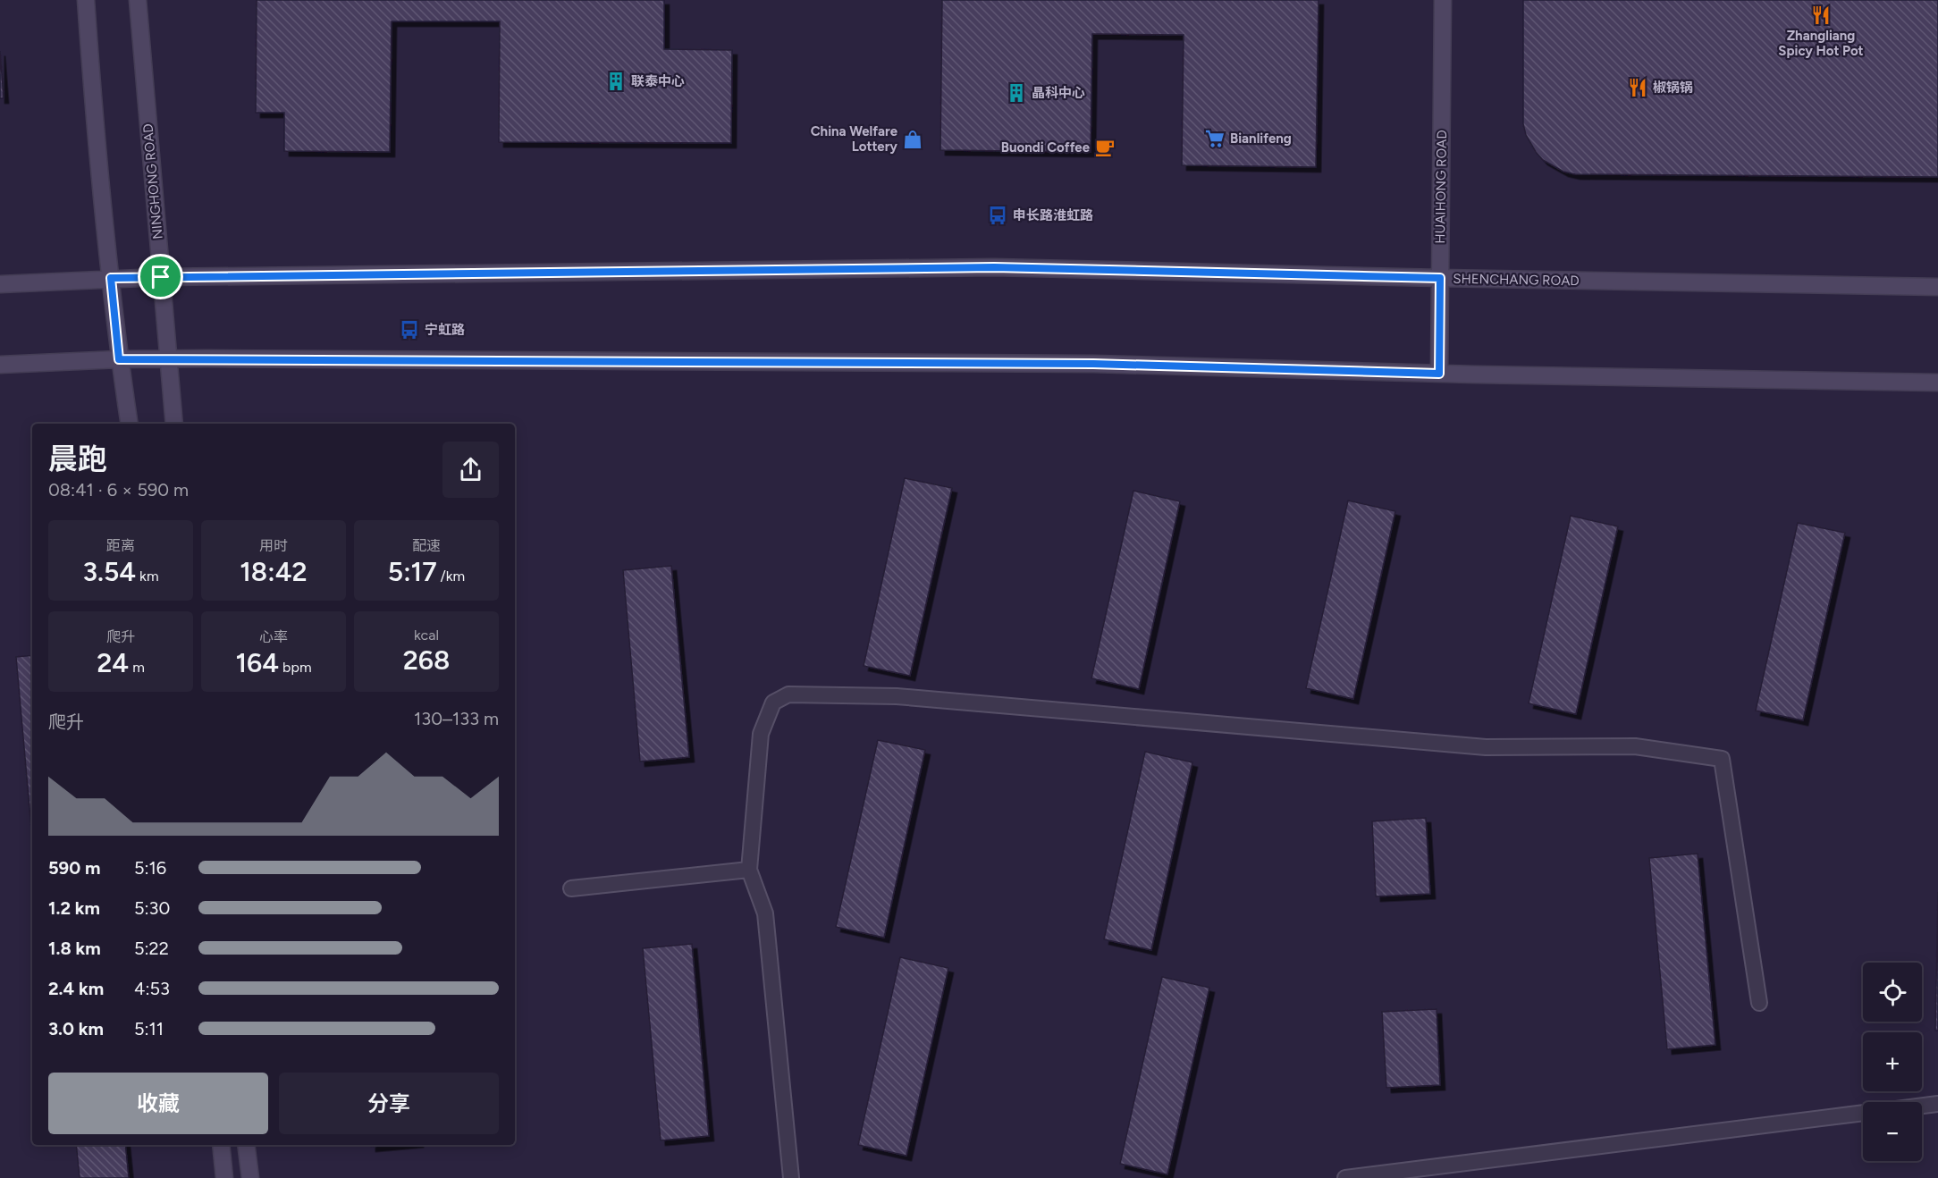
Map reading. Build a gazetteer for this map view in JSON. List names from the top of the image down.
{
  "streets": {
    "main road": ["NINGHONG ROAD", "HUAIHONG ROAD", "SHENCHANG ROAD"]
  },
  "crossings": [
    ["NINGHONG ROAD", "SHENCHANG ROAD"],
    ["HUAIHONG ROAD", "SHENCHANG ROAD"]
  ],
  "places": {
    "restaurant": ["Zhangliang Spicy Hot Pot", "椒锅锅"],
    "building": ["联泰中心", "晶科中心"],
    "supermarket": ["Bianlifeng"],
    "shop": ["China Welfare Lottery"],
    "cafe": ["Buondi Coffee"],
    "bus stop": ["申长路淮虹路", "宁虹路"]
  },
  "page": {
    "heading": ["晨跑", "08:41 · 6 × 590 m"],
    "stats": [
      ["距离", "3.54 km"],
      ["用时", "18:42"],
      ["配速", "5:17 /km"],
      ["爬升", "24 m"],
      ["心率", "164 bpm"],
      ["kcal", "268"]
    ],
    "chart": ["爬升", "130–133 m"],
    "list": [
      {
        "name": "590 m",
        "note": "5:16"
      },
      {
        "name": "1.2 km",
        "note": "5:30"
      },
      {
        "name": "1.8 km",
        "note": "5:22"
      },
      {
        "name": "2.4 km",
        "note": "4:53"
      },
      {
        "name": "3.0 km",
        "note": "5:11"
      }
    ],
    "map_buttons": ["+", "−"],
    "buttons": ["收藏", "分享"]
  }
}
